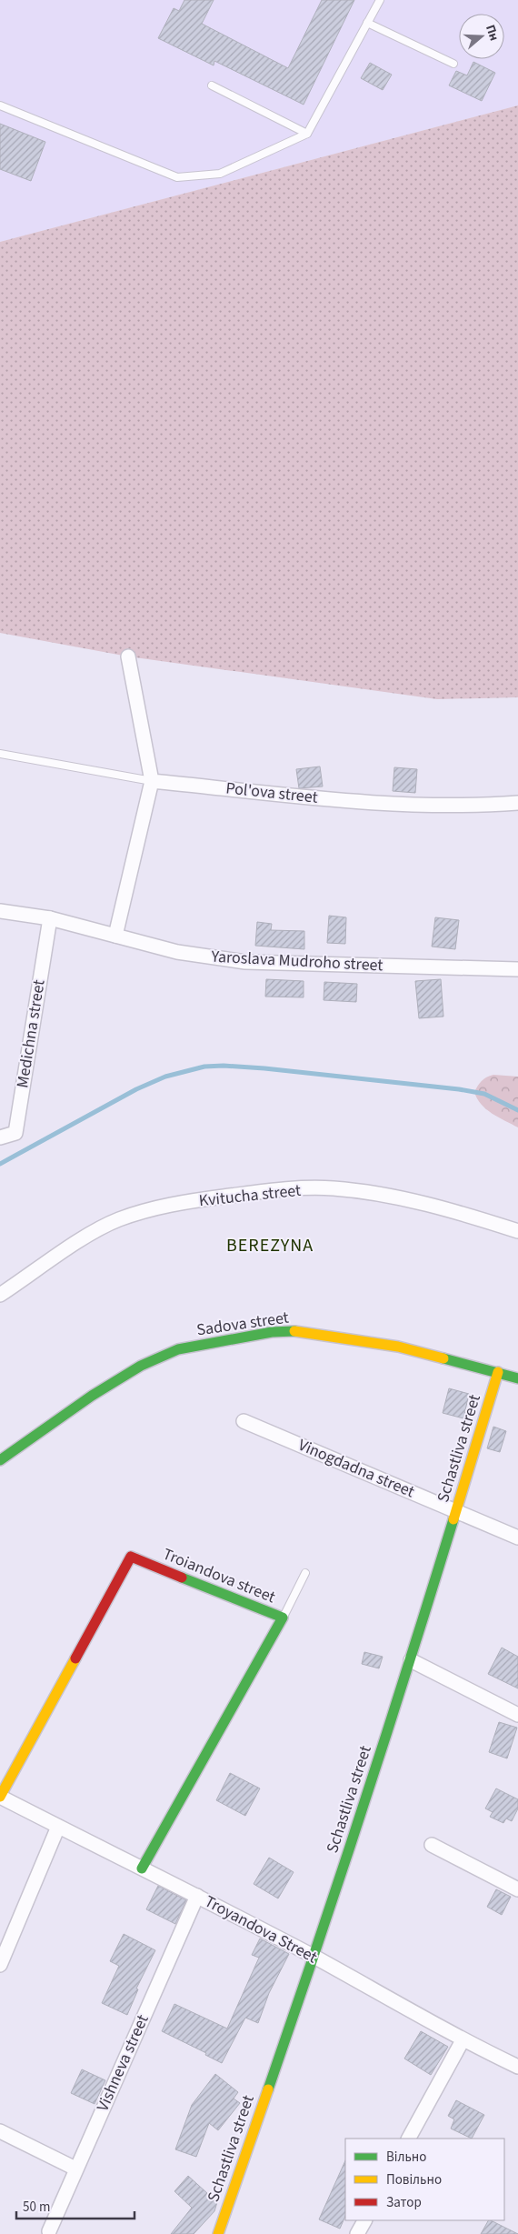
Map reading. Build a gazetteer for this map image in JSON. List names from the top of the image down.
{
  "streets": {
    "street": [
      "Pol'ova street",
      "Yaroslava Mudroho street",
      "Medichna street",
      "Kvitucha street",
      "Sadova street",
      "Schastliva street",
      "Vinogdadna street",
      "Troiandova street",
      "Troyandova Street",
      "Vishneva street"
    ]
  },
  "crossings": [
    ["Yaroslava Mudroho street", "Medichna street"],
    ["Sadova street", "Schastliva street"],
    ["Schastliva street", "Vinogdadna street"],
    ["Schastliva street", "Troyandova Street"],
    ["Troiandova street", "Troyandova Street"],
    ["Troyandova Street", "Vishneva street"]
  ],
  "districts": ["BEREZYNA"],
  "legend": ["Вільно", "Повільно", "Затор"],
  "scale_bar": "50 m",
  "north": "right"
}
